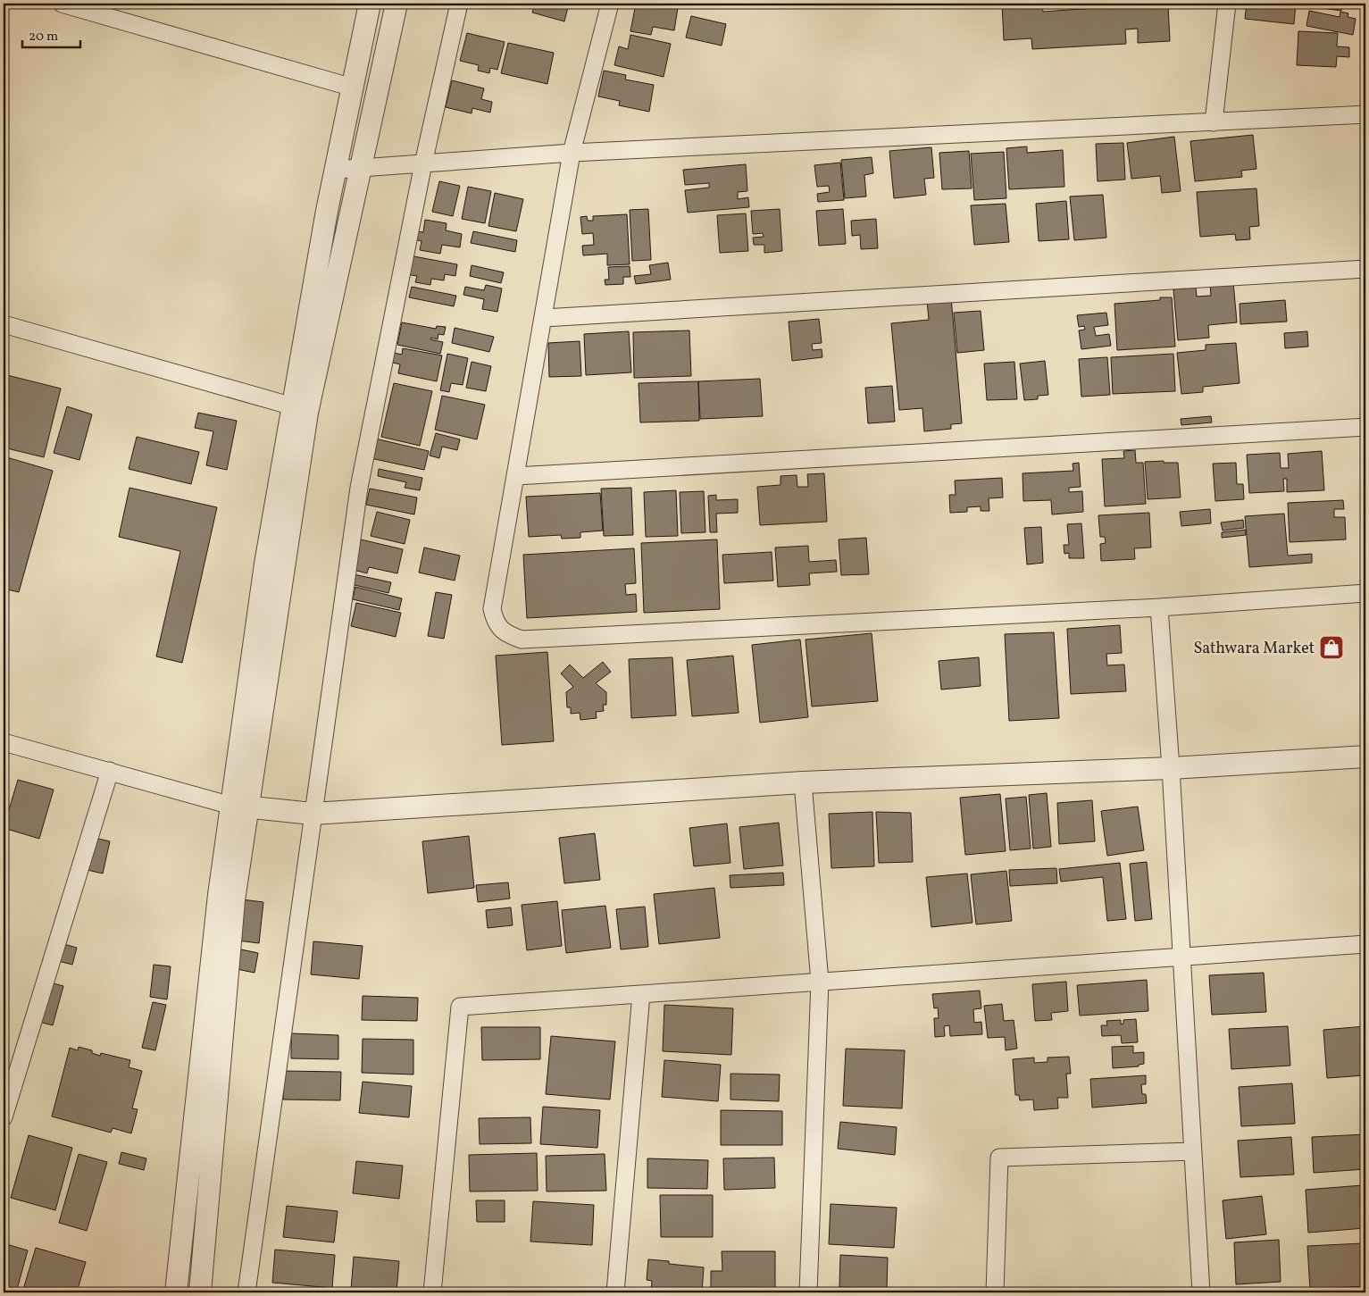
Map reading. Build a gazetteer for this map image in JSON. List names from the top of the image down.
{
  "places": {
    "shop": ["Sathwara Market"]
  },
  "scale_bar": "20 m"
}
